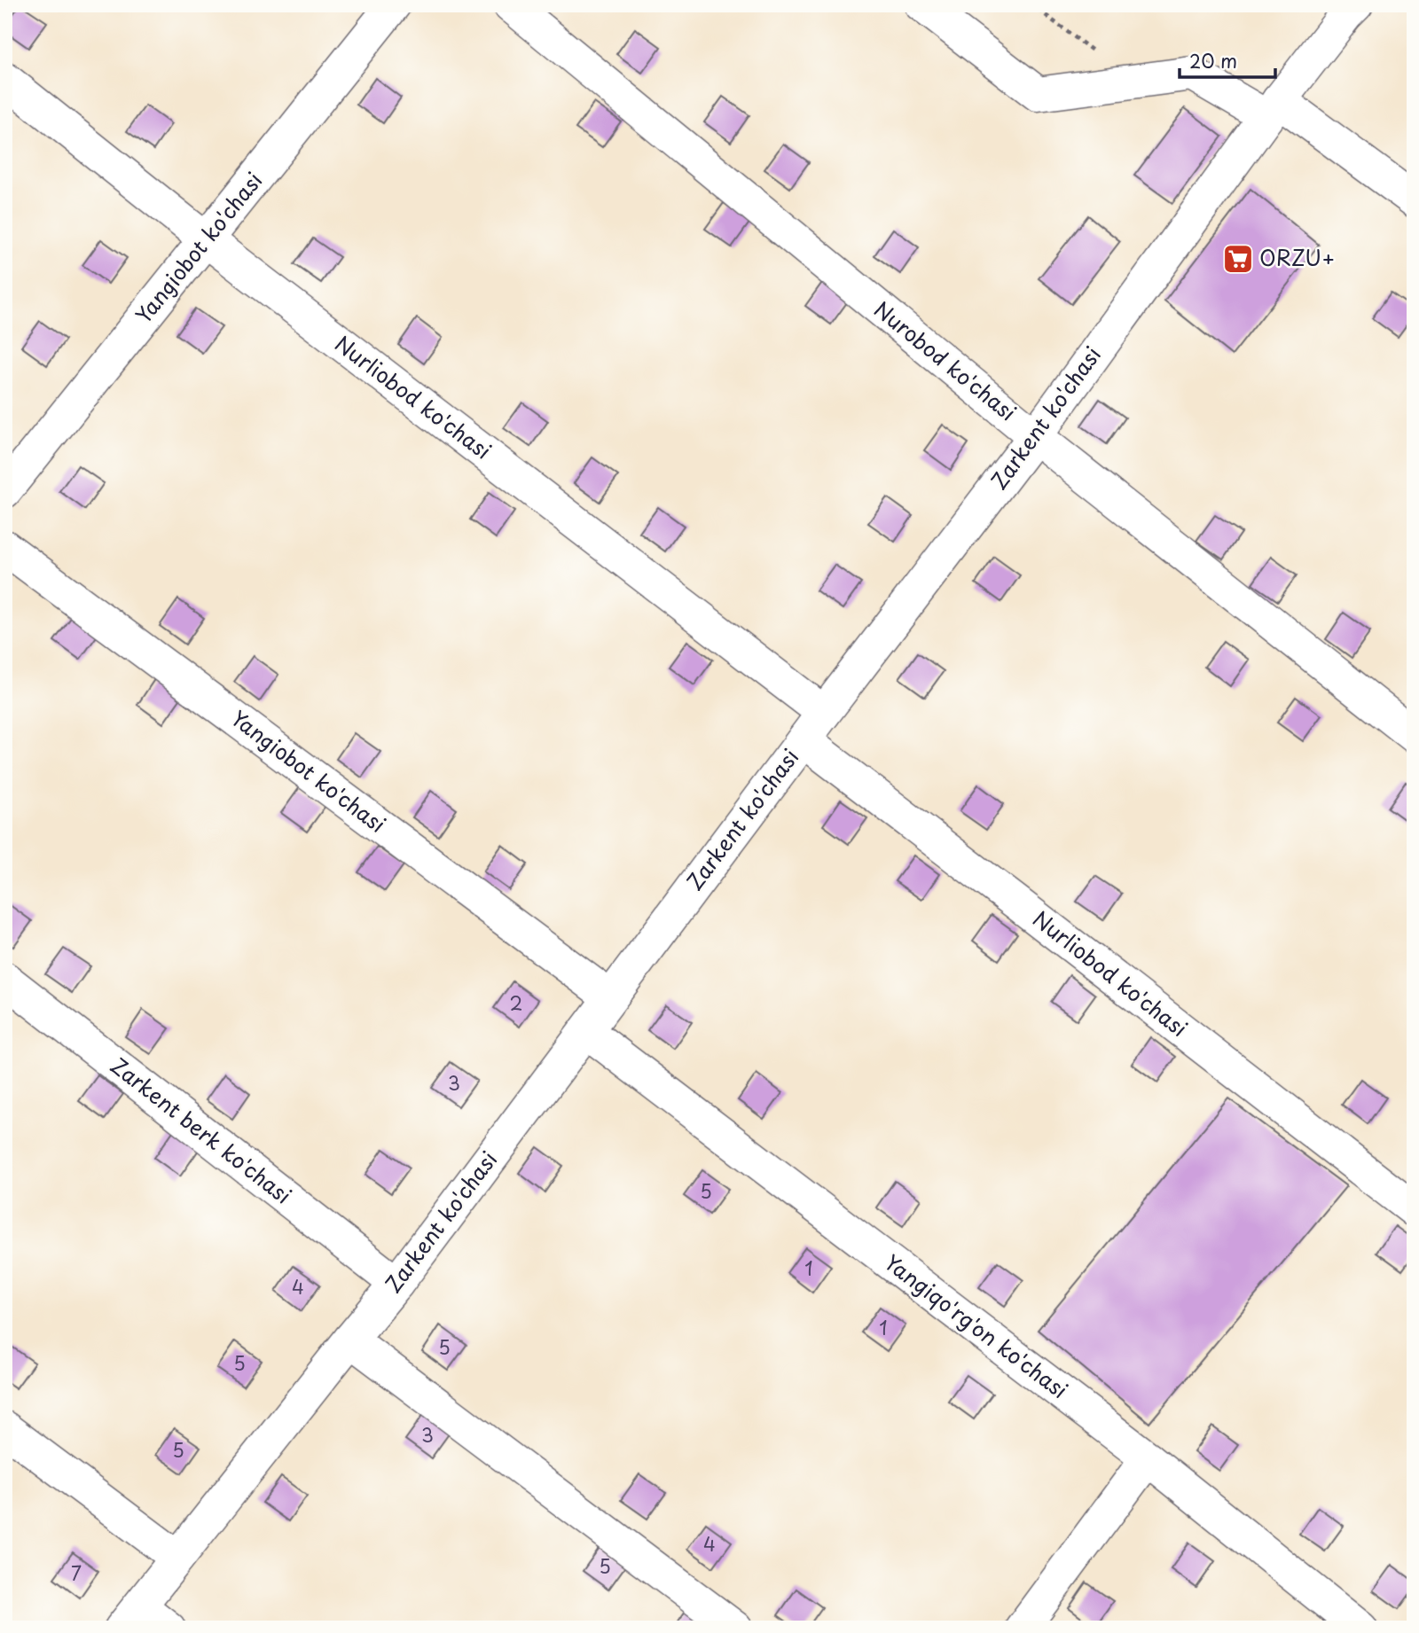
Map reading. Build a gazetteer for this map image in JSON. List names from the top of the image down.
{
  "streets": {
    "street": [
      "Yangiobot ko'chasi",
      "Nurobod ko'chasi",
      "Nurliobod ko'chasi",
      "Zarkent ko'chasi",
      "Zarkent berk ko'chasi",
      "Yangiqo'rg'on ko'chasi"
    ]
  },
  "crossings": [
    ["Yangiobot ko'chasi", "Nurliobod ko'chasi"],
    ["Yangiobot ko'chasi", "Zarkent ko'chasi"],
    ["Nurobod ko'chasi", "Zarkent ko'chasi"],
    ["Nurliobod ko'chasi", "Zarkent ko'chasi"],
    ["Zarkent ko'chasi", "Zarkent berk ko'chasi"],
    ["Zarkent ko'chasi", "Yangiqo'rg'on ko'chasi"]
  ],
  "places": {
    "supermarket": ["ORZU+"]
  },
  "house_numbers": [
    "2",
    "3",
    "5",
    "1",
    "4",
    "1",
    "5",
    "5",
    "3",
    "5",
    "4",
    "5",
    "7"
  ],
  "scale_bar": "20 m"
}
